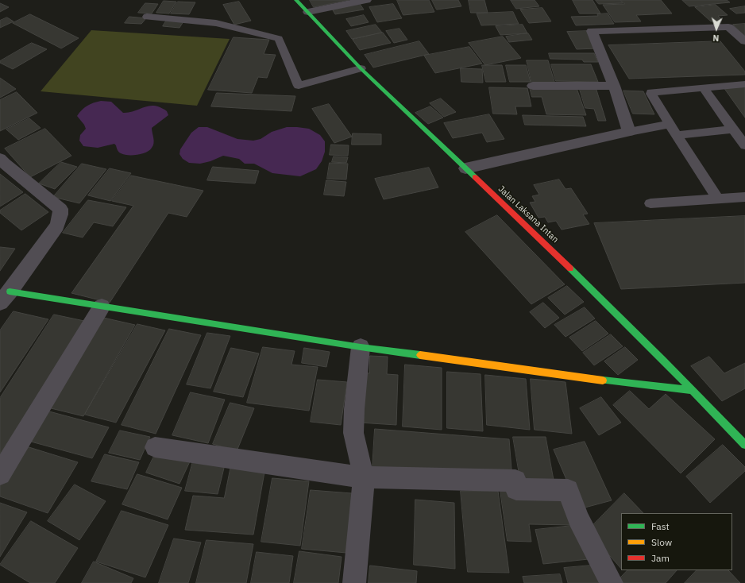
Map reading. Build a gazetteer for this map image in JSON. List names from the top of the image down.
{
  "streets": {
    "street": ["Jalan Laksana Intan"]
  },
  "legend": ["Fast", "Slow", "Jam"],
  "north": "bottom"
}
